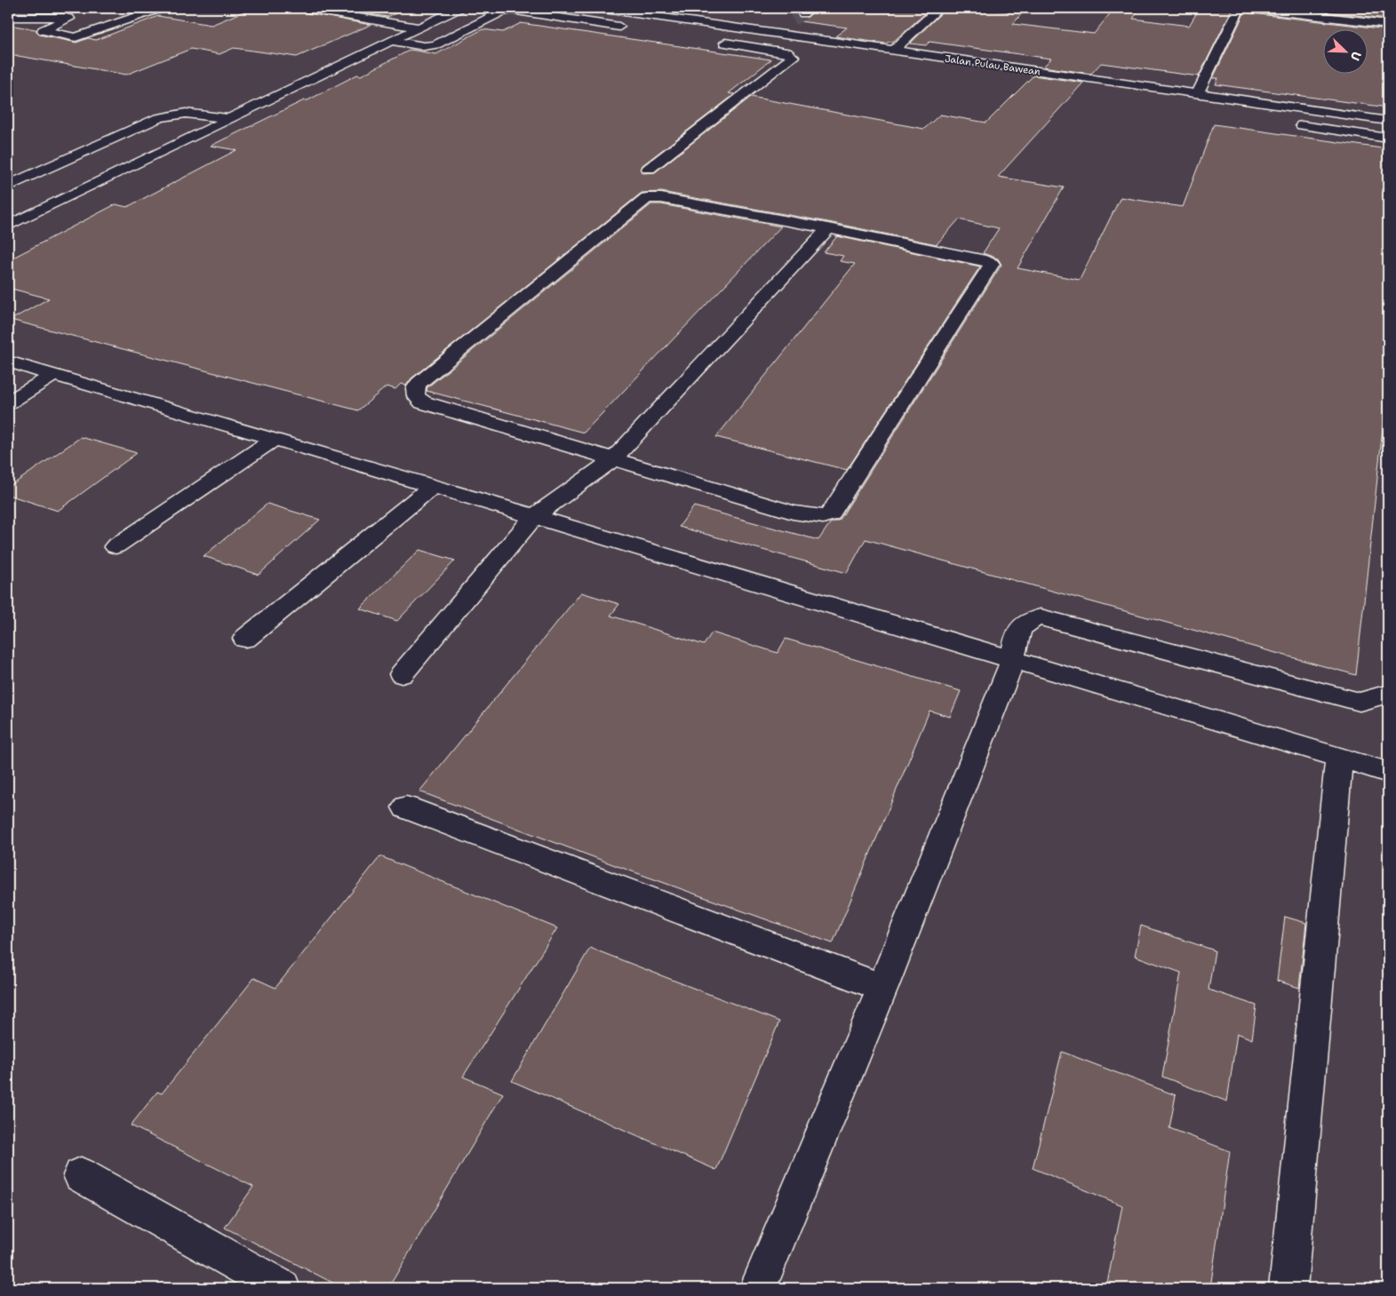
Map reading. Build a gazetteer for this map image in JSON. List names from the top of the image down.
{
  "streets": {
    "street": ["Jalan Pulau Bawean"]
  },
  "north": "bottom right"
}
